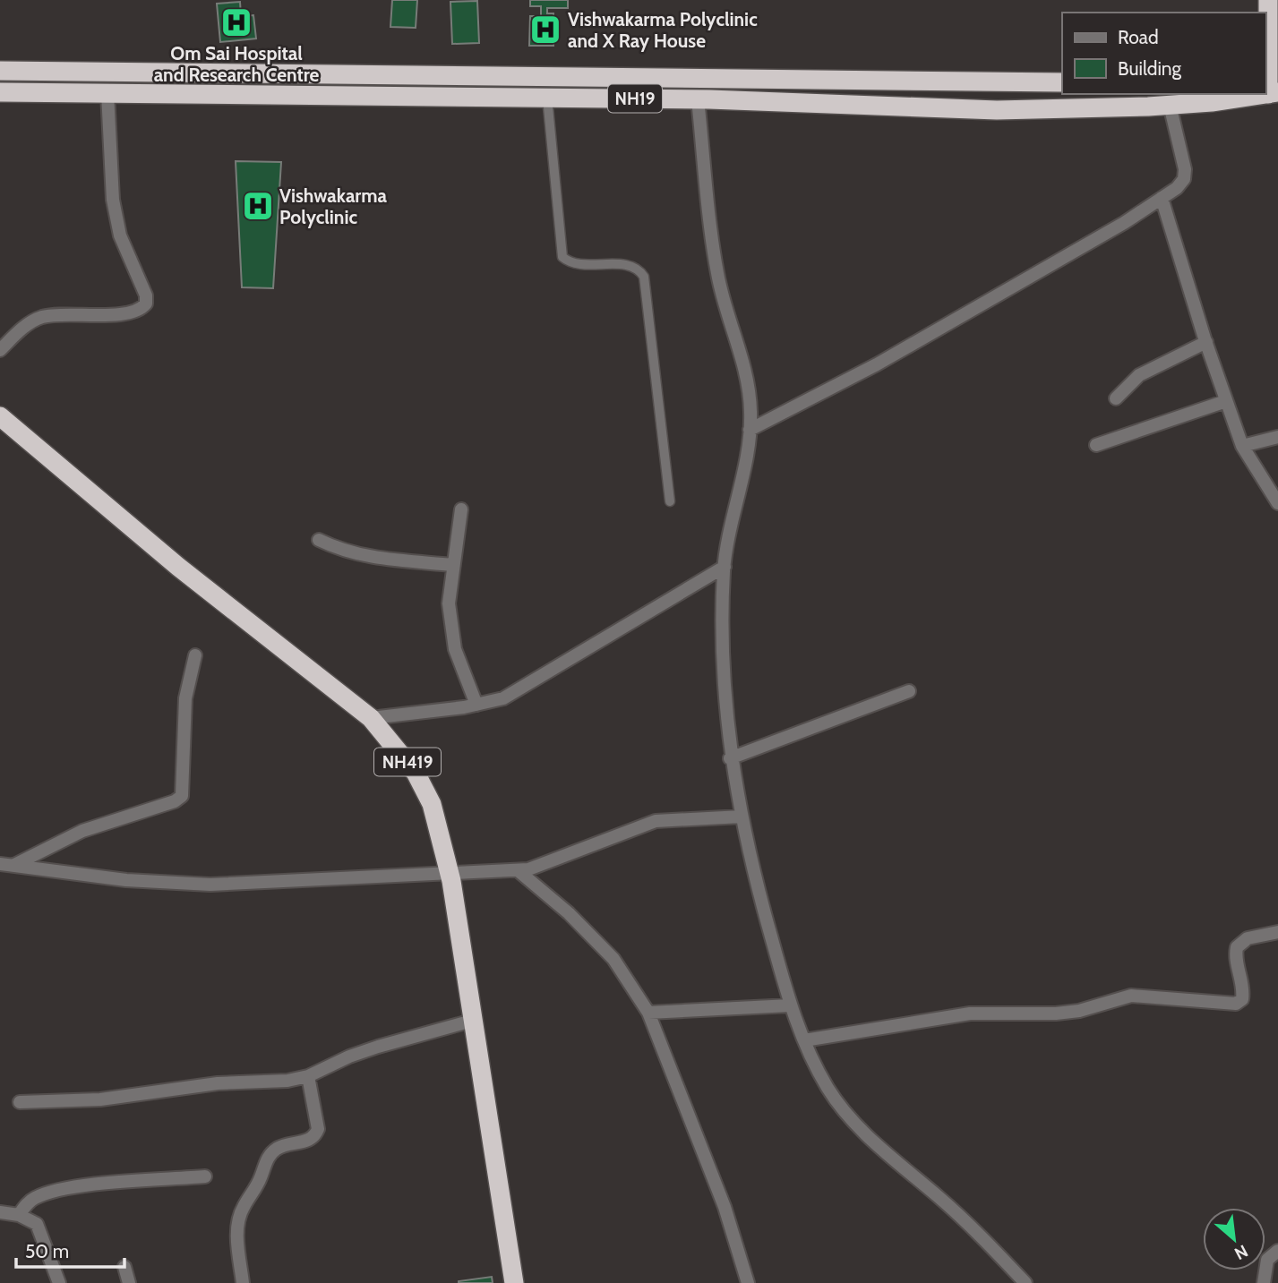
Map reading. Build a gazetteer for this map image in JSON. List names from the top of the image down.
{
  "streets": {
    "highway": ["NH19", "NH419"]
  },
  "places": {
    "hospital": ["Om Sai Hospital and Research Centre", "Vishwakarma Polyclinic and X Ray House", "Vishwakarma Polyclinic"]
  },
  "legend": ["Road", "Building"],
  "scale_bar": "50 m",
  "north": "bottom right"
}
